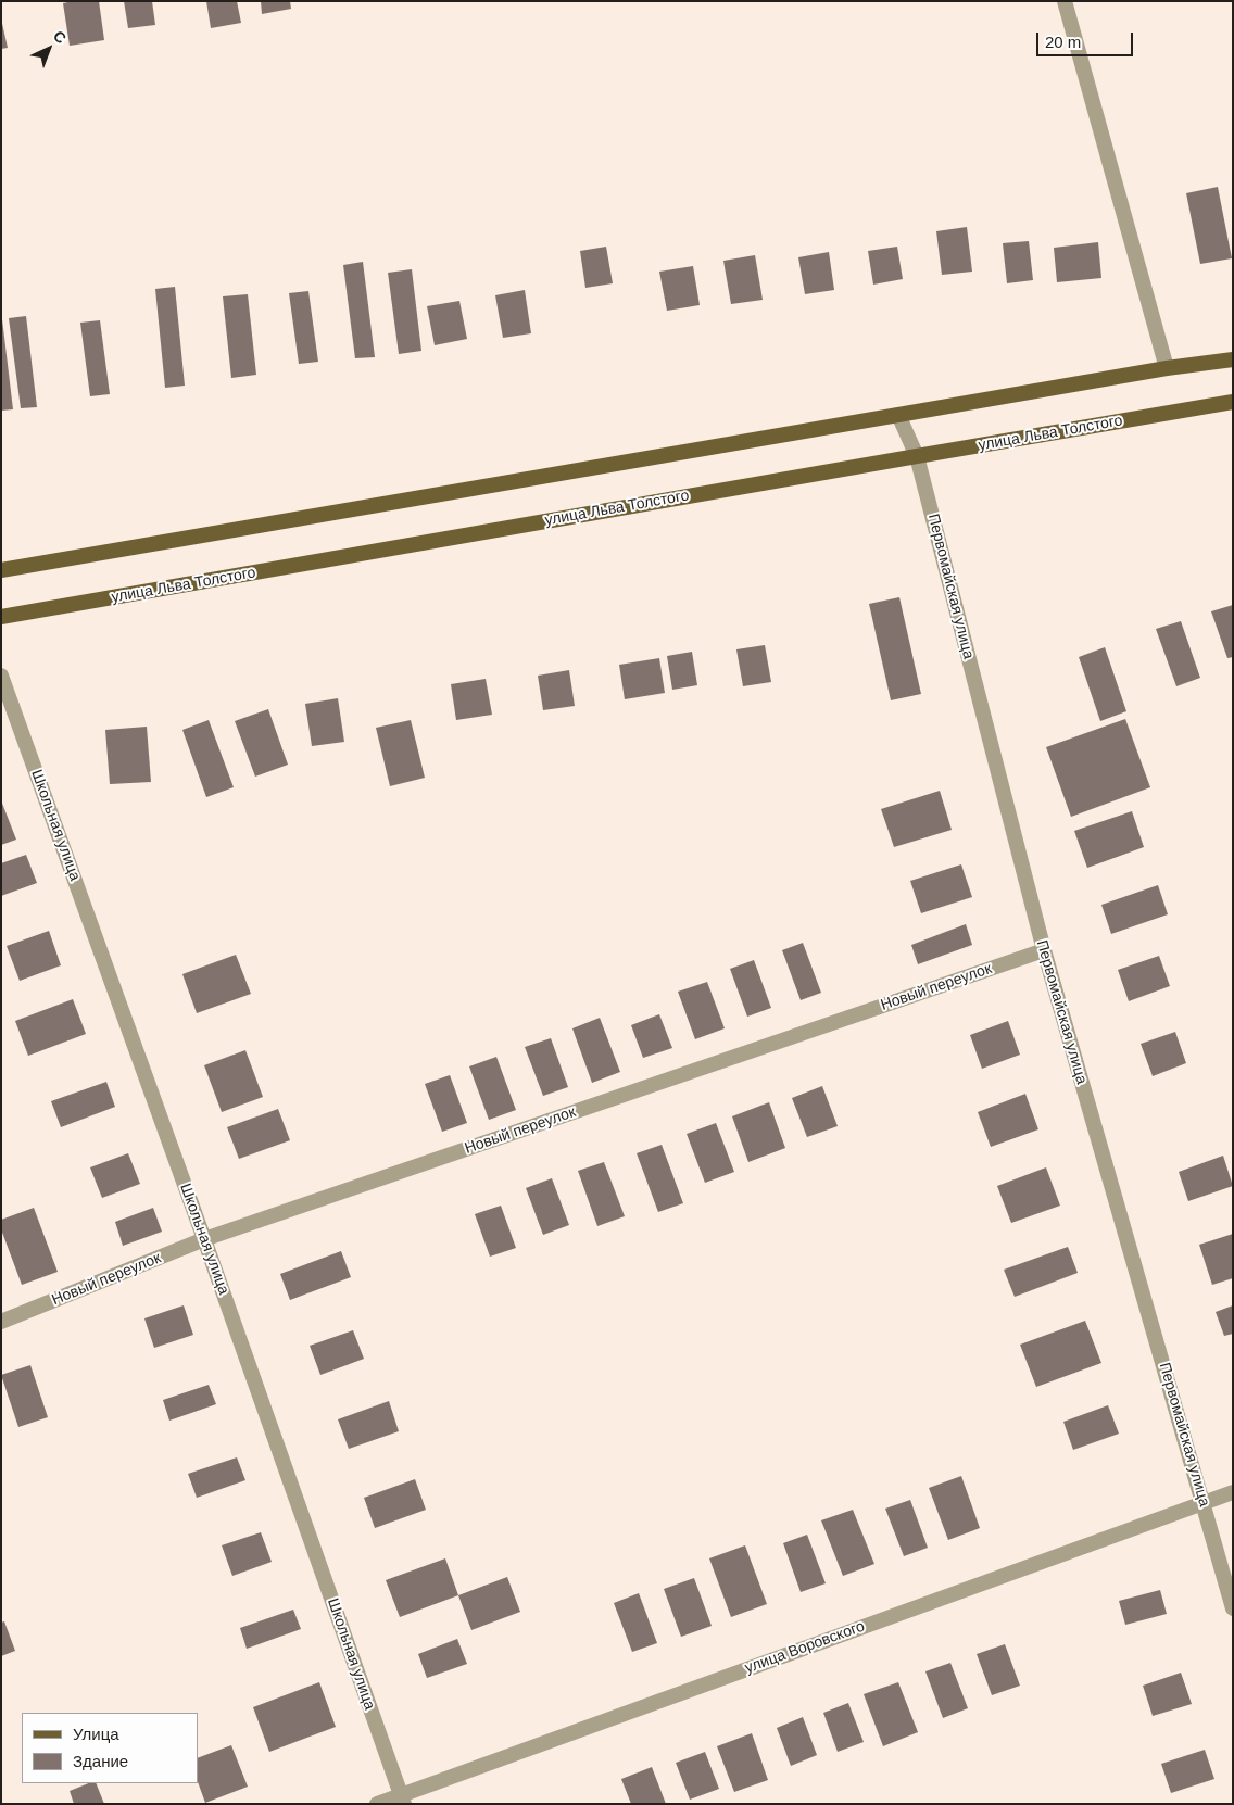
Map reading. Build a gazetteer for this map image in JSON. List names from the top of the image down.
{
  "streets": {
    "main road": ["улица Льва Толстого"],
    "street": [
      "Первомайская улица",
      "Школьная улица",
      "Новый переулок",
      "улица Воровского"
    ]
  },
  "crossings": [
    ["улица Льва Толстого", "Первомайская улица"],
    ["Первомайская улица", "Новый переулок"],
    ["Первомайская улица", "улица Воровского"],
    ["Школьная улица", "Новый переулок"],
    ["Школьная улица", "улица Воровского"]
  ],
  "legend": ["Улица", "Здание"],
  "scale_bar": "20 m",
  "north": "top right"
}
